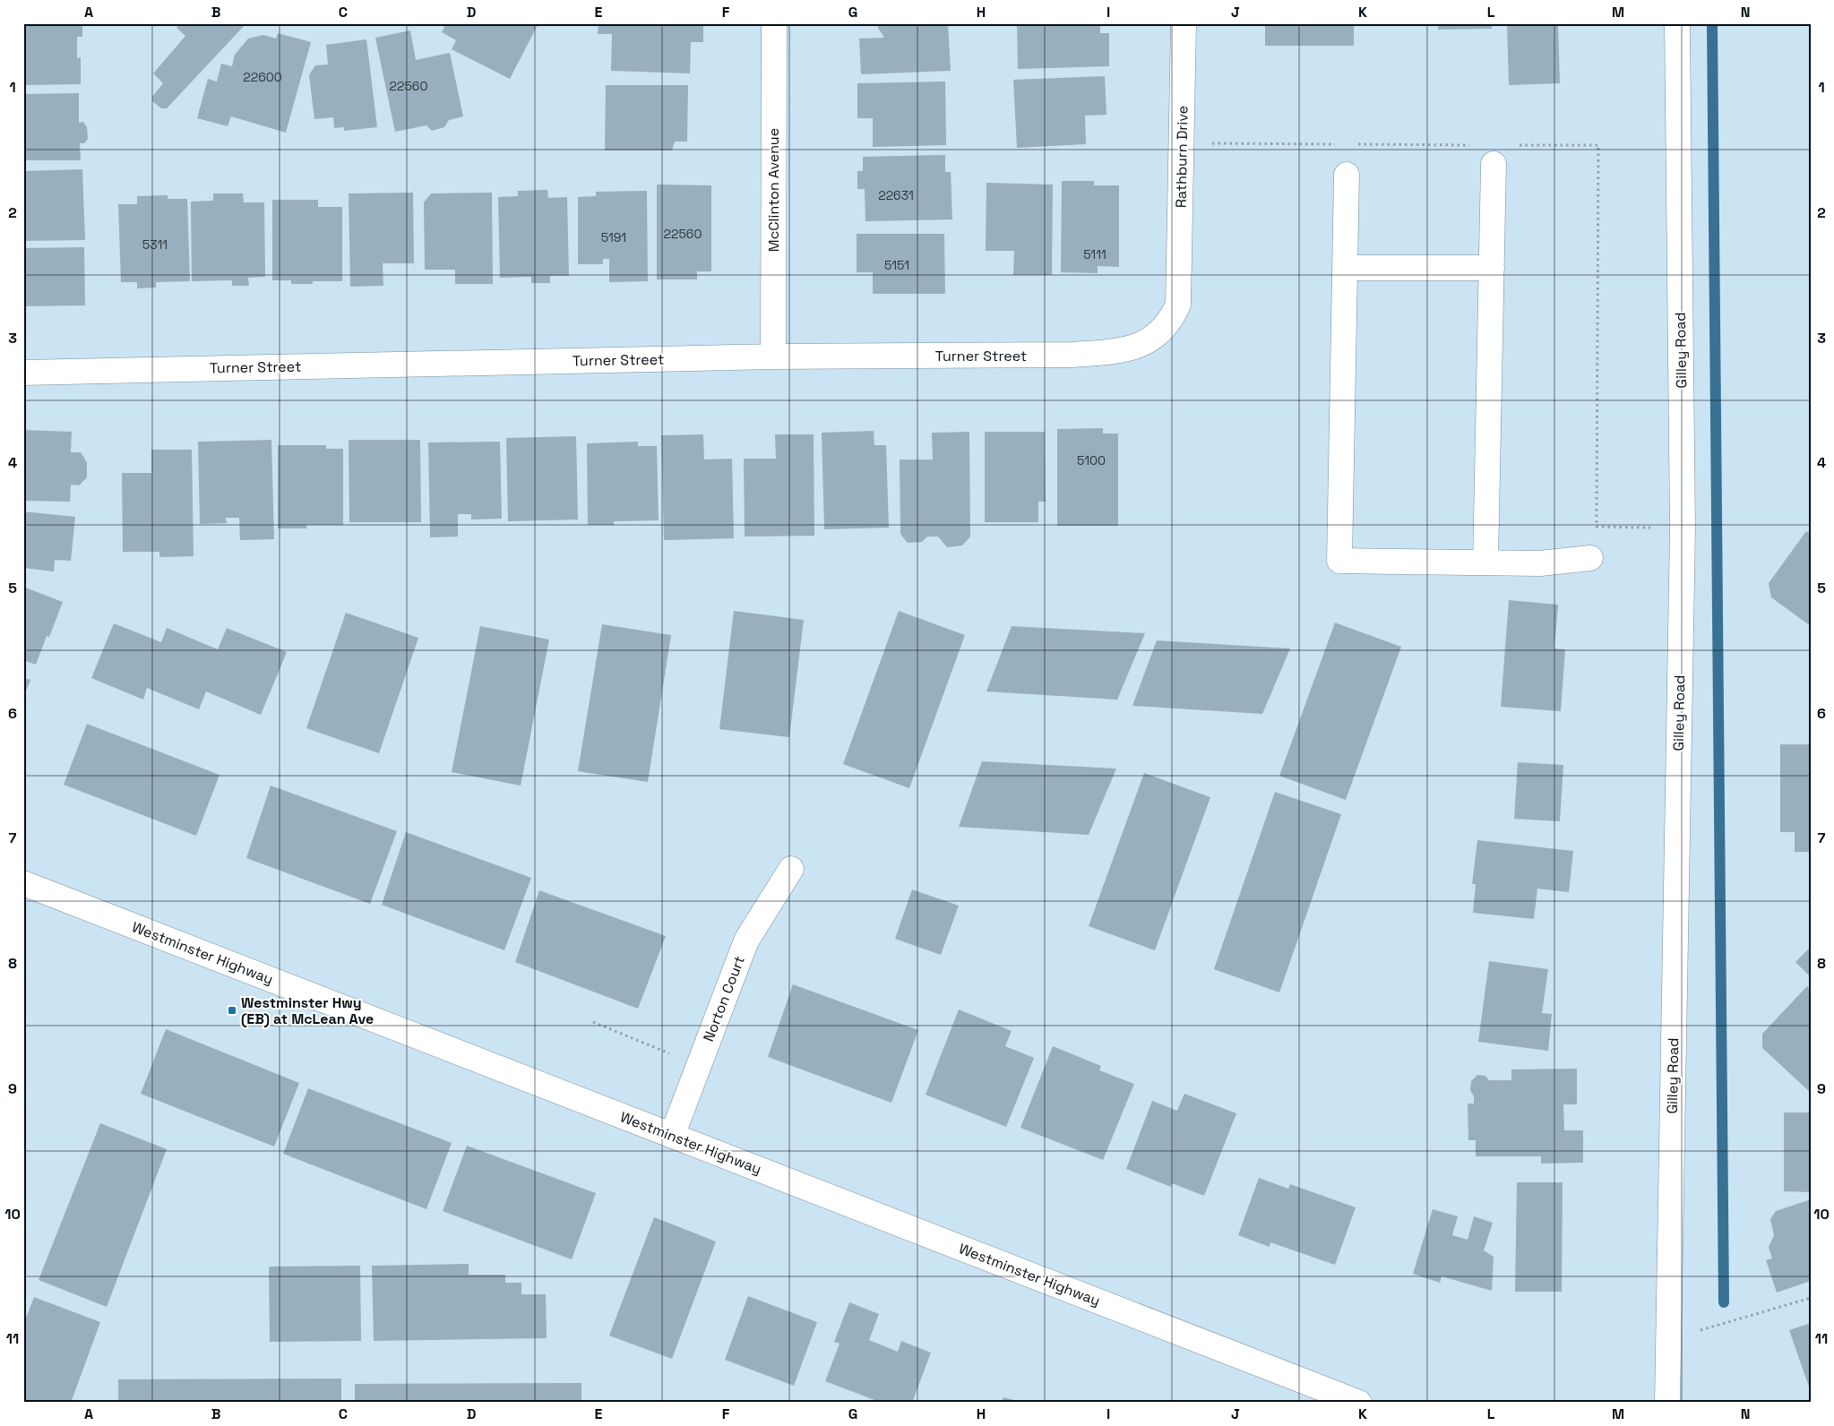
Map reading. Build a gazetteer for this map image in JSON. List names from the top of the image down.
{
  "streets": {
    "street": [
      "Rathburn Drive",
      "McClinton Avenue",
      "Gilley Road",
      "Turner Street",
      "Westminster Highway",
      "Norton Court"
    ]
  },
  "crossings": [
    ["Rathburn Drive", "Turner Street"],
    ["McClinton Avenue", "Turner Street"],
    ["Westminster Highway", "Norton Court"]
  ],
  "places": {
    "transit": ["Westminster Hwy (EB) at McLean Ave"]
  },
  "house_numbers": [
    "22600",
    "22560",
    "22631",
    "22560",
    "5191",
    "5311",
    "5111",
    "5151",
    "5100"
  ],
  "grid": {
    "columns": [
      "A",
      "B",
      "C",
      "D",
      "E",
      "F",
      "G",
      "H",
      "I",
      "J",
      "K",
      "L",
      "M",
      "N"
    ],
    "rows": [
      "1",
      "2",
      "3",
      "4",
      "5",
      "6",
      "7",
      "8",
      "9",
      "10",
      "11"
    ]
  }
}
